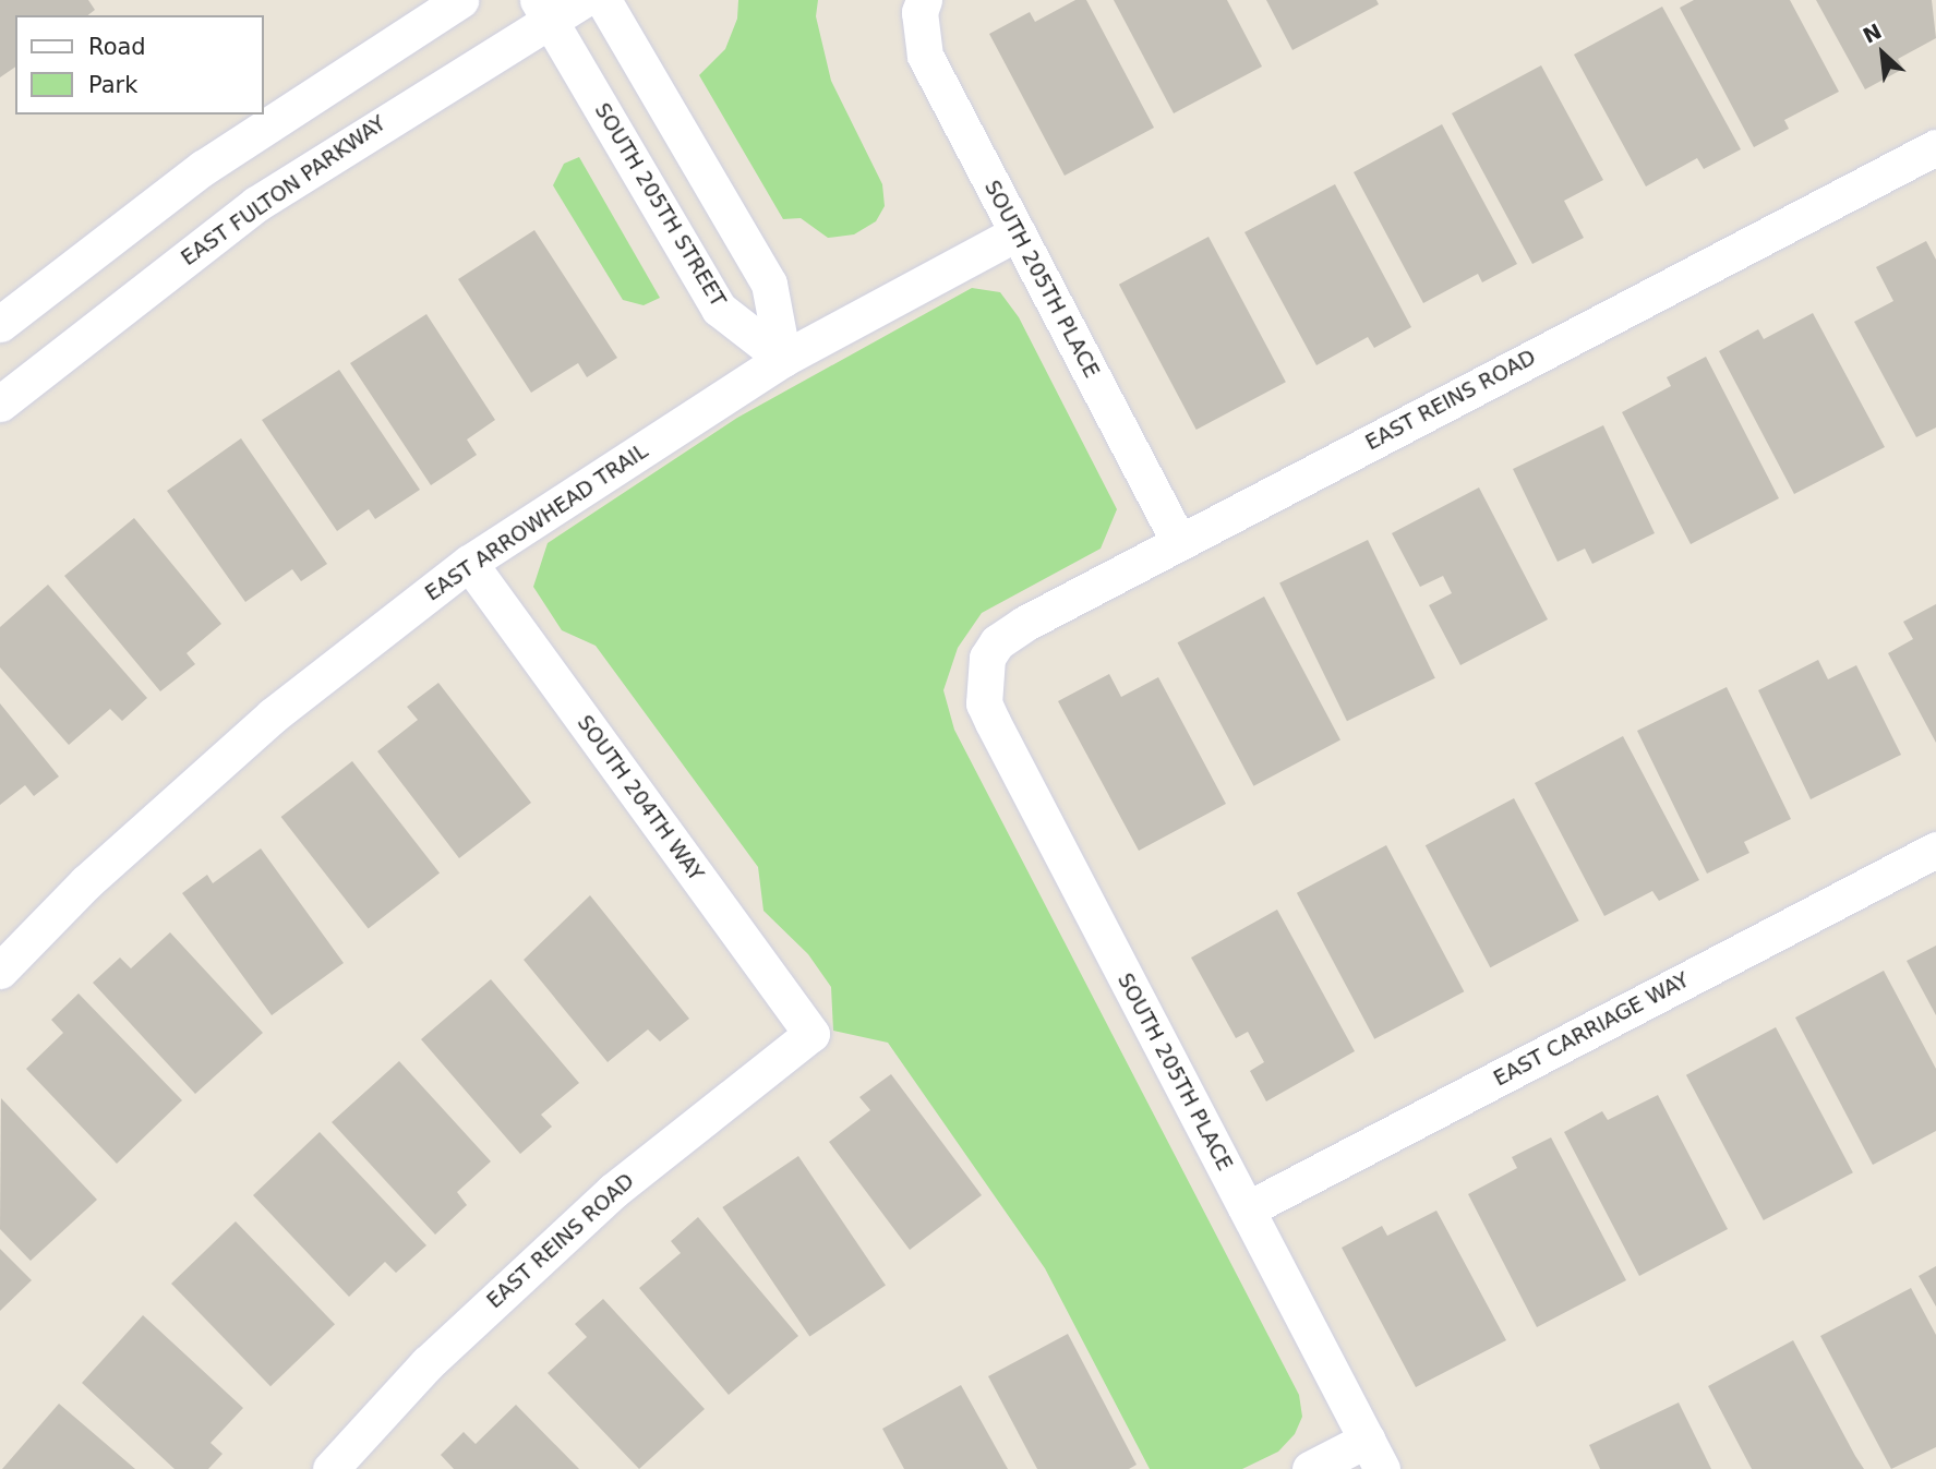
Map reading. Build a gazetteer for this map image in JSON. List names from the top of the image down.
{
  "streets": {
    "street": [
      "EAST FULTON PARKWAY",
      "SOUTH 205TH STREET",
      "SOUTH 205TH PLACE",
      "EAST REINS ROAD",
      "EAST ARROWHEAD TRAIL",
      "SOUTH 204TH WAY",
      "EAST CARRIAGE WAY"
    ]
  },
  "crossings": [
    ["EAST FULTON PARKWAY", "SOUTH 205TH STREET"],
    ["SOUTH 205TH STREET", "EAST ARROWHEAD TRAIL"],
    ["SOUTH 205TH PLACE", "EAST REINS ROAD"],
    ["SOUTH 205TH PLACE", "EAST ARROWHEAD TRAIL"],
    ["SOUTH 205TH PLACE", "EAST CARRIAGE WAY"],
    ["EAST REINS ROAD", "SOUTH 204TH WAY"],
    ["EAST ARROWHEAD TRAIL", "SOUTH 204TH WAY"]
  ],
  "legend": ["Road", "Park"],
  "north": "top left"
}
